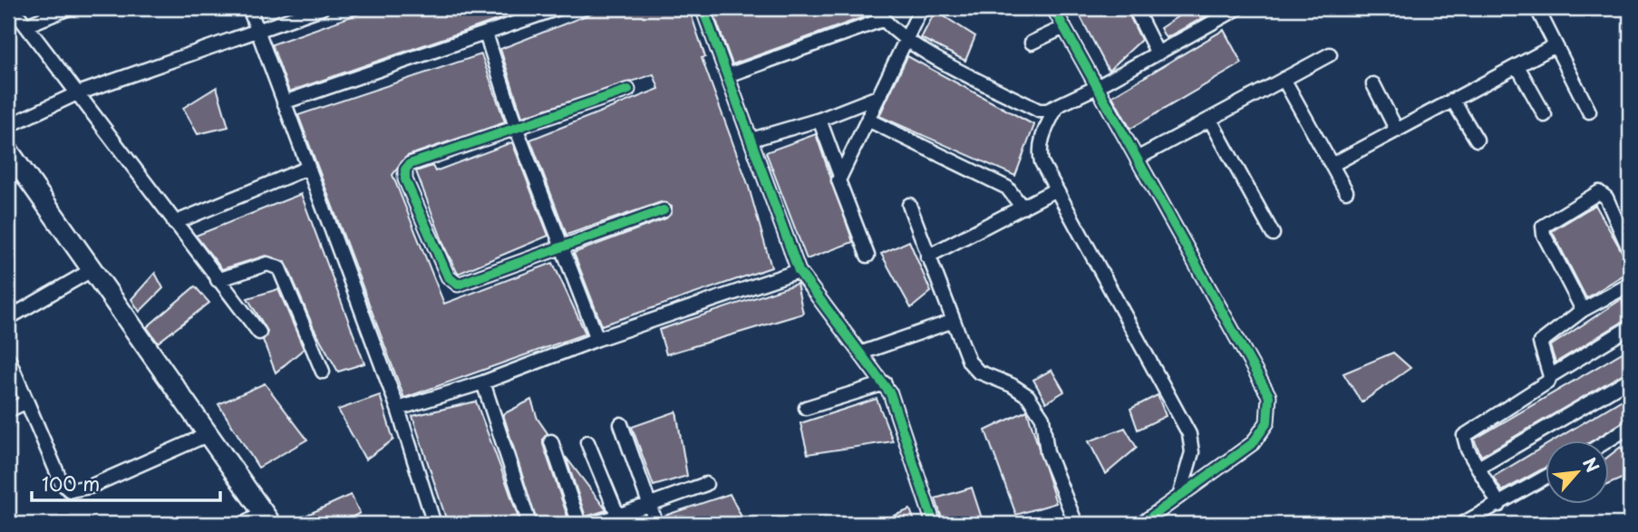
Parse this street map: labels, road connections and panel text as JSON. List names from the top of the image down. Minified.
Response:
{"scale_bar":"100 m","north":"top right"}
